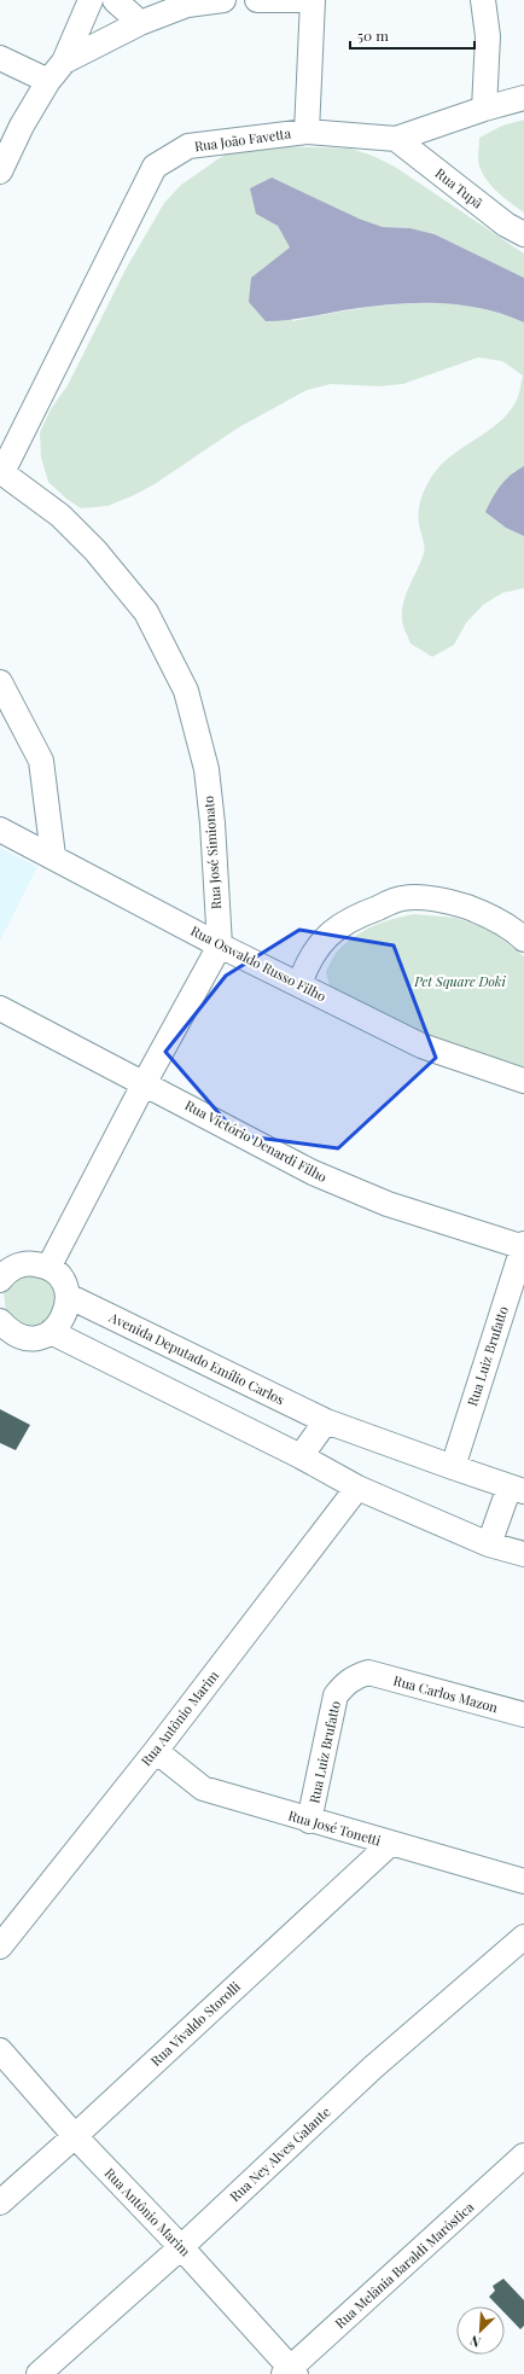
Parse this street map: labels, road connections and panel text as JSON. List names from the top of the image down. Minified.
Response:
{"streets":{"street":["Rua João Favetta","Rua Tupã","Rua José Simionato","Rua Oswaldo Russo Filho","Rua Victório Denardi Filho","Rua Luiz Brufatto","Avenida Deputado Emílio Carlos","Rua Carlos Mazon","Rua Antônio Marim","Rua José Tonetti","Rua Vivaldo Storolli","Rua Ney Alves Galante","Rua Melânia Baraldi Maróstica"]},"crossings":[["Rua João Favetta","Rua Tupã"],["Rua João Favetta","Rua José Simionato"],["Rua José Simionato","Rua Oswaldo Russo Filho"],["Rua Victório Denardi Filho","Rua Luiz Brufatto"],["Rua Luiz Brufatto","Avenida Deputado Emílio Carlos"],["Rua Luiz Brufatto","Rua Carlos Mazon"],["Rua Luiz Brufatto","Rua José Tonetti"],["Rua Antônio Marim","Rua José Tonetti"],["Rua Antônio Marim","Rua Vivaldo Storolli"],["Rua Antônio Marim","Rua Ney Alves Galante"],["Rua Antônio Marim","Rua Melânia Baraldi Maróstica"],["Rua José Tonetti","Rua Vivaldo Storolli"]],"parks":["Pet Square Doki"],"scale_bar":"50 m","north":"bottom left"}
